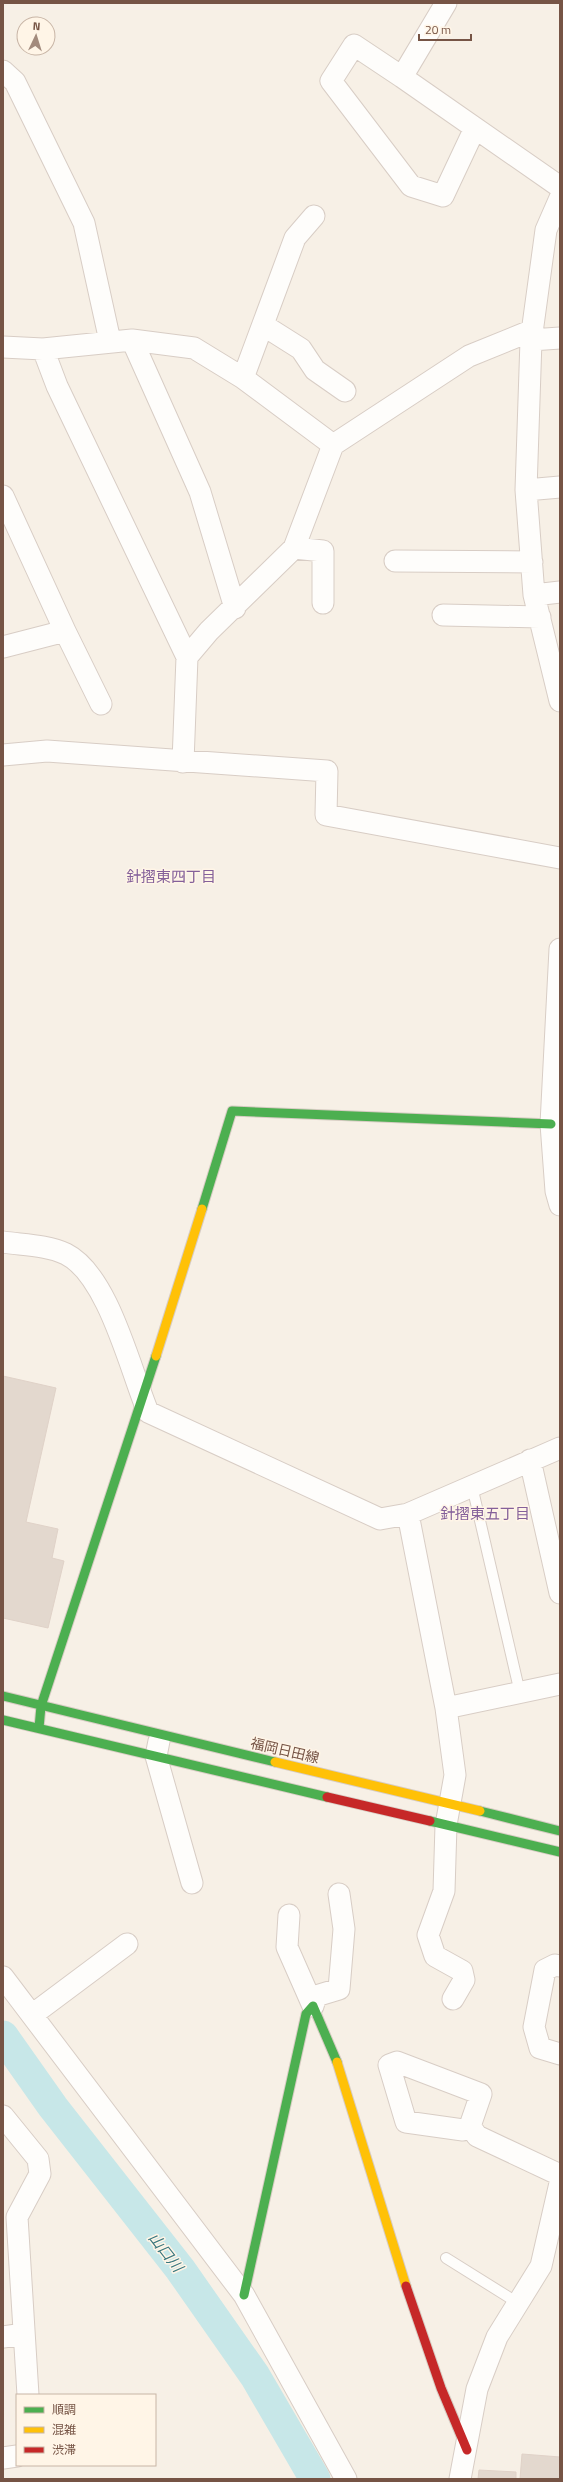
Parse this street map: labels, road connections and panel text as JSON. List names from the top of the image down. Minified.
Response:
{"streets":{"street":["福岡日田線"]},"districts":["針摺東四丁目","針摺東五丁目"],"water":["山口川"],"legend":["順調","混雑","渋滞"],"scale_bar":"20 m","north":"top"}
